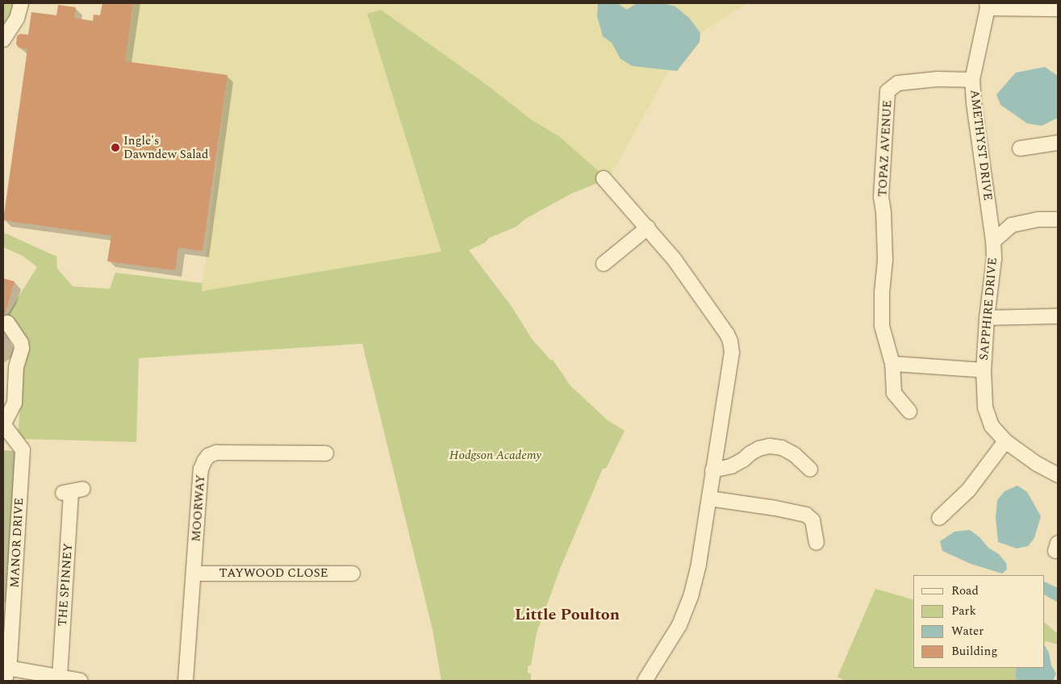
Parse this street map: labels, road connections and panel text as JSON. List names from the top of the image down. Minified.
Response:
{"streets":{"street":["AMETHYST DRIVE","TOPAZ AVENUE","SAPPHIRE DRIVE","MOORWAY","MANOR DRIVE","TAYWOOD CLOSE","THE SPINNEY"]},"crossings":[["AMETHYST DRIVE","TOPAZ AVENUE"],["AMETHYST DRIVE","SAPPHIRE DRIVE"],["MOORWAY","TAYWOOD CLOSE"]],"districts":["Little Poulton"],"parks":["Hodgson Academy"],"places":["Ingle's Dawndew Salad"],"legend":["Road","Park","Water","Building"]}
